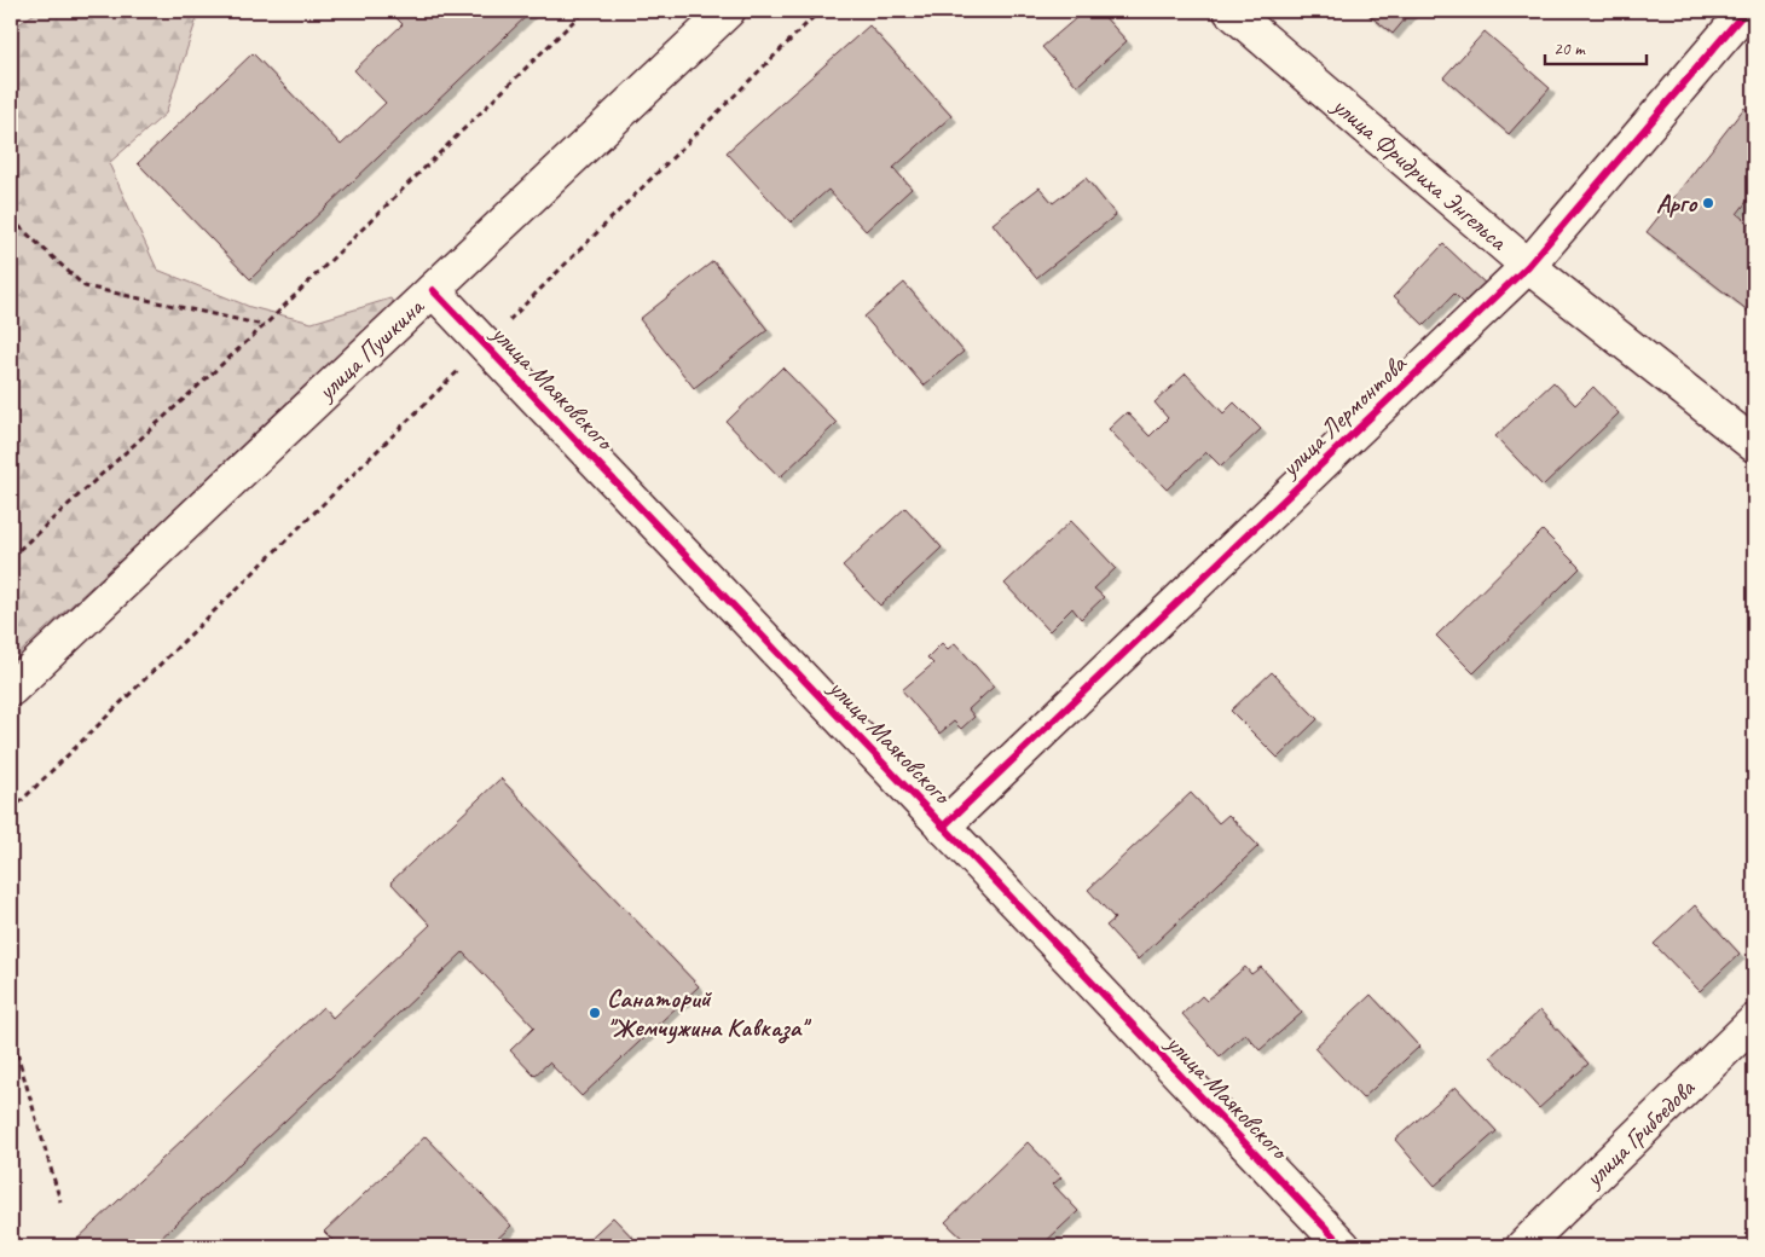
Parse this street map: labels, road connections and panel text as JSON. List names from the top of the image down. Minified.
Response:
{"streets":{"street":["улица Фридриха Энгельса","улица Пушкина","улица Маяковского","улица Лермонтова","улица Грибоедова"]},"crossings":[["улица Фридриха Энгельса","улица Лермонтова"],["улица Пушкина","улица Маяковского"],["улица Маяковского","улица Лермонтова"]],"places":["Арго","Санаторий \"Жемчужина Кавказа\""],"scale_bar":"20 m"}
